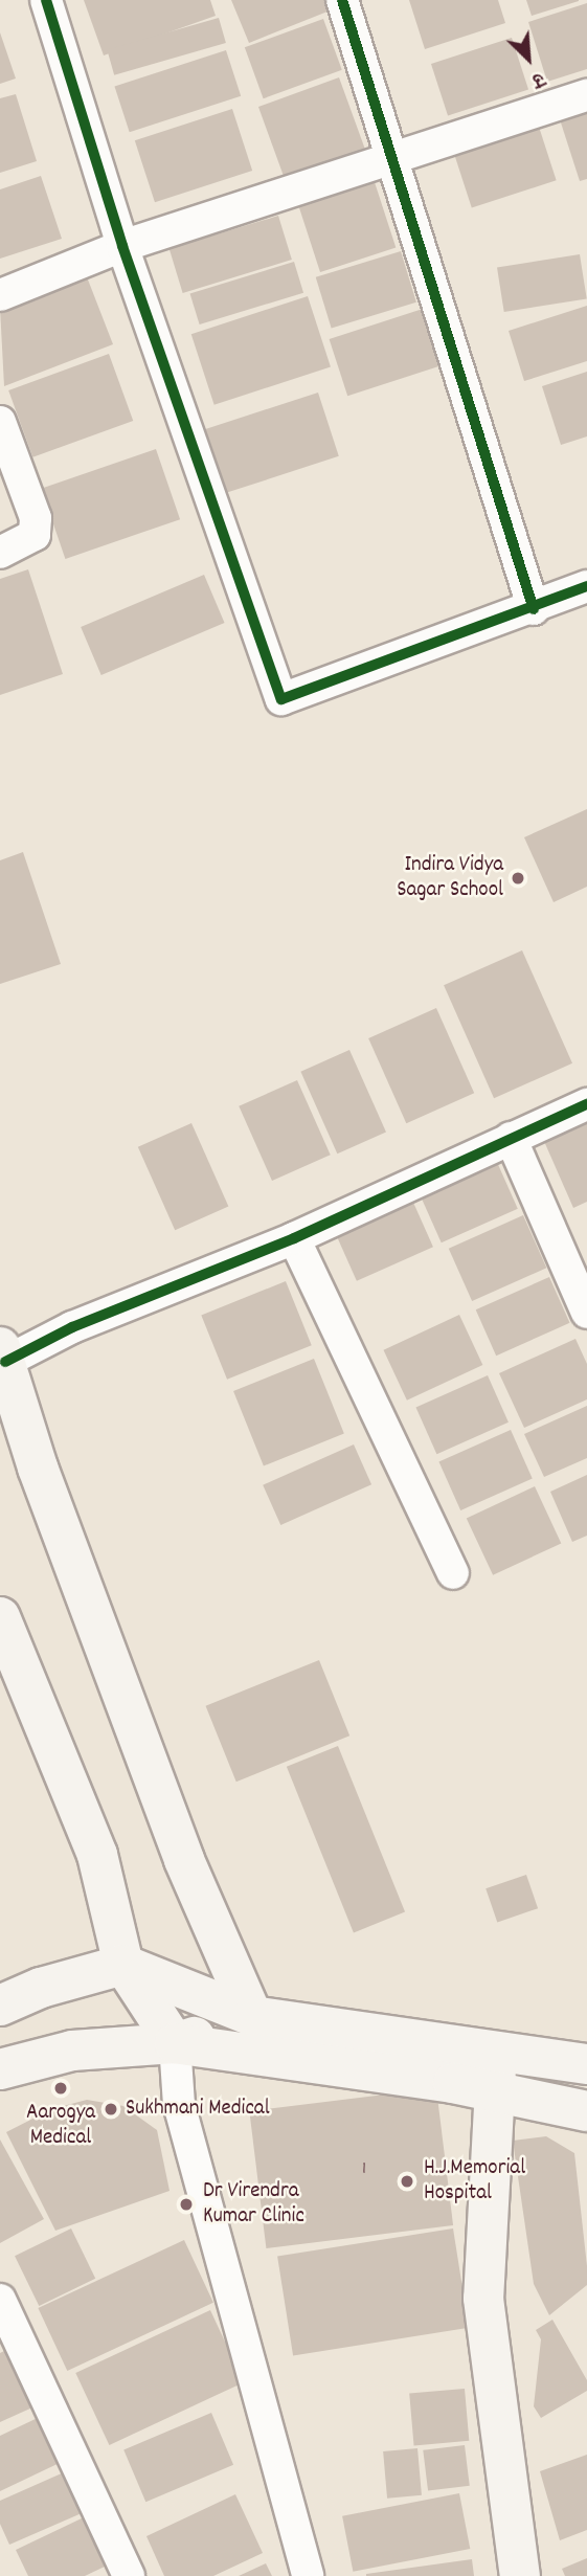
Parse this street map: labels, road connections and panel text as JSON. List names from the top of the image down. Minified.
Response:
{"places":["Indira Vidya Sagar School","Aarogya Medical","Sukhmani Medical","H.J.Memorial Hospital","Dr Virendra Kumar Clinic"],"house_numbers":["1"],"north":"bottom right"}
